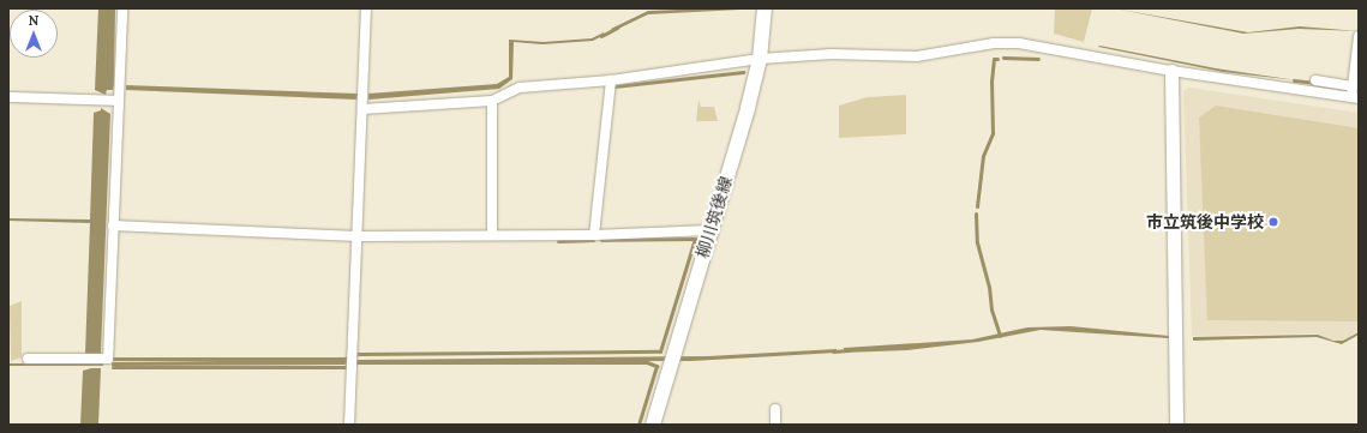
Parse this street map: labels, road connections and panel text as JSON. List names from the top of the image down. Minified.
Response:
{"streets":{"main road":["柳川筑後線"]},"places":["市立筑後中学校"],"north":"top"}
